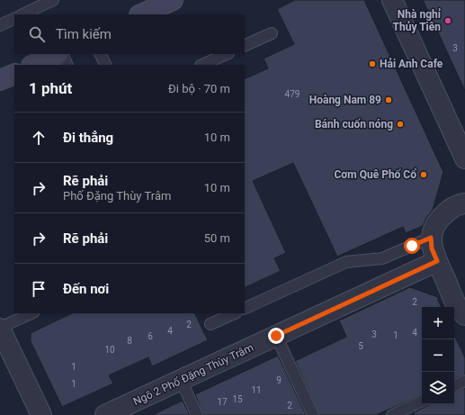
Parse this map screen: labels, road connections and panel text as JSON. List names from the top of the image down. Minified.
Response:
{"streets":{"street":["Ngõ 2 Phố Đặng Thùy Trâm"]},"places":["Nhà nghỉ Thủy Tiên","Hải Anh Cafe","Hoàng Nam 89","Bánh cuốn nóng","Cơm Quê Phố Cổ"],"house_numbers":["3","479","2","2","4","4","3","1","6","8","5","10","1","9","1","11","15","17","2"],"page":{"search":"Tìm kiếm","heading":["1 phút","Đi bộ · 70 m"],"list":[["Đi thẳng","10 m"],["Rẽ phải","Phố Đặng Thùy Trâm","10 m"],["Rẽ phải","50 m"],"Đến nơi"],"map_buttons":["+","−"]}}
